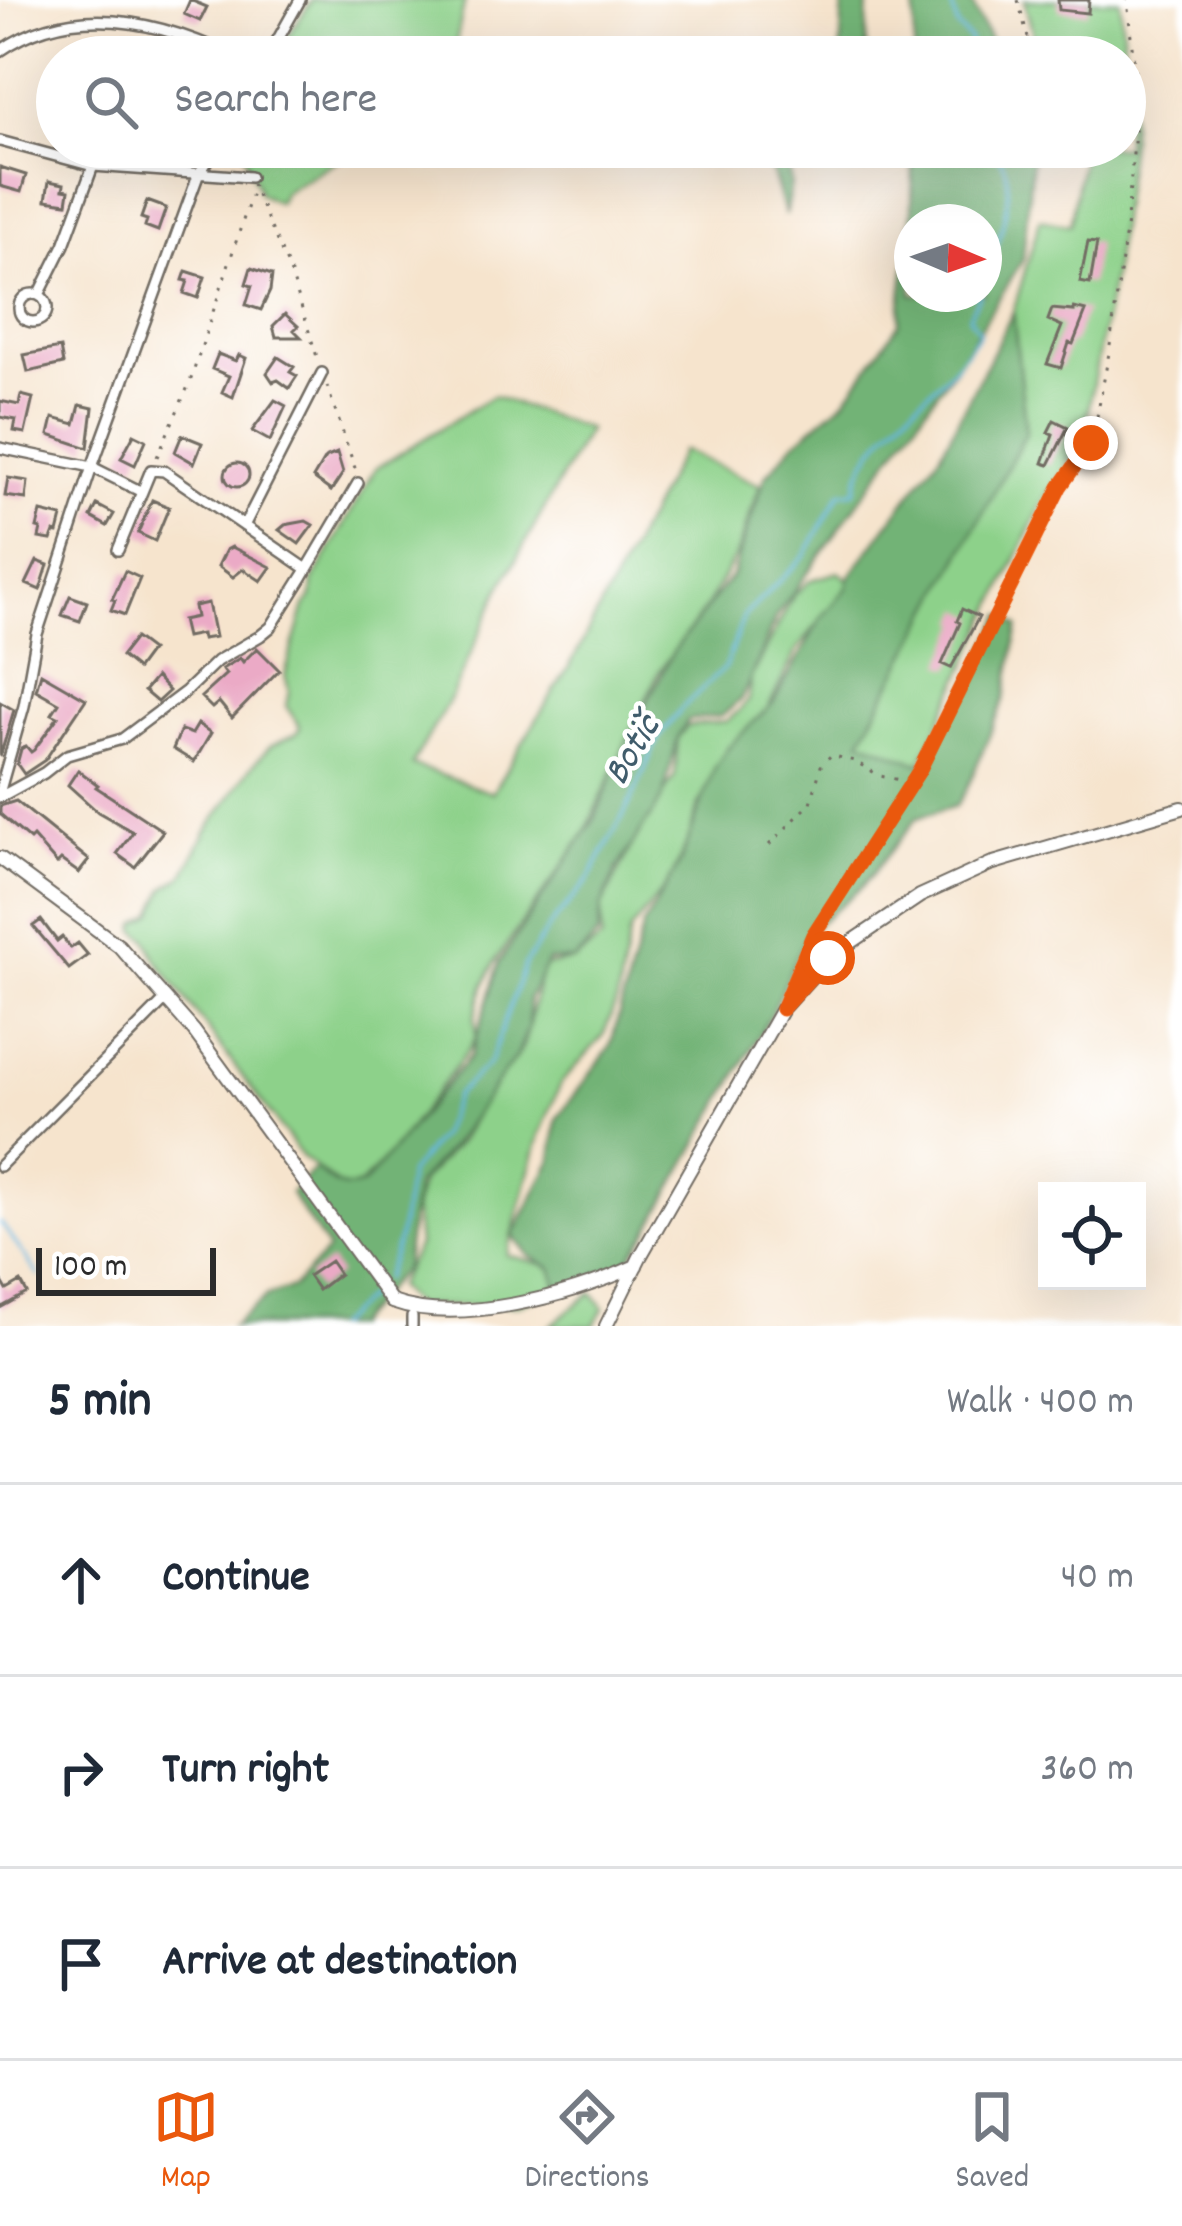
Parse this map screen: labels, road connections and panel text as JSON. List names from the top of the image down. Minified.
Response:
{"water":["Botič"],"scale_bar":"100 m","north":"right","page":{"search":"Search here","scale":"100 m","heading":["5 min","Walk · 400 m"],"list":[["Continue","40 m"],["Turn right","360 m"],"Arrive at destination"],"nav":["Map","Directions","Saved"]}}
